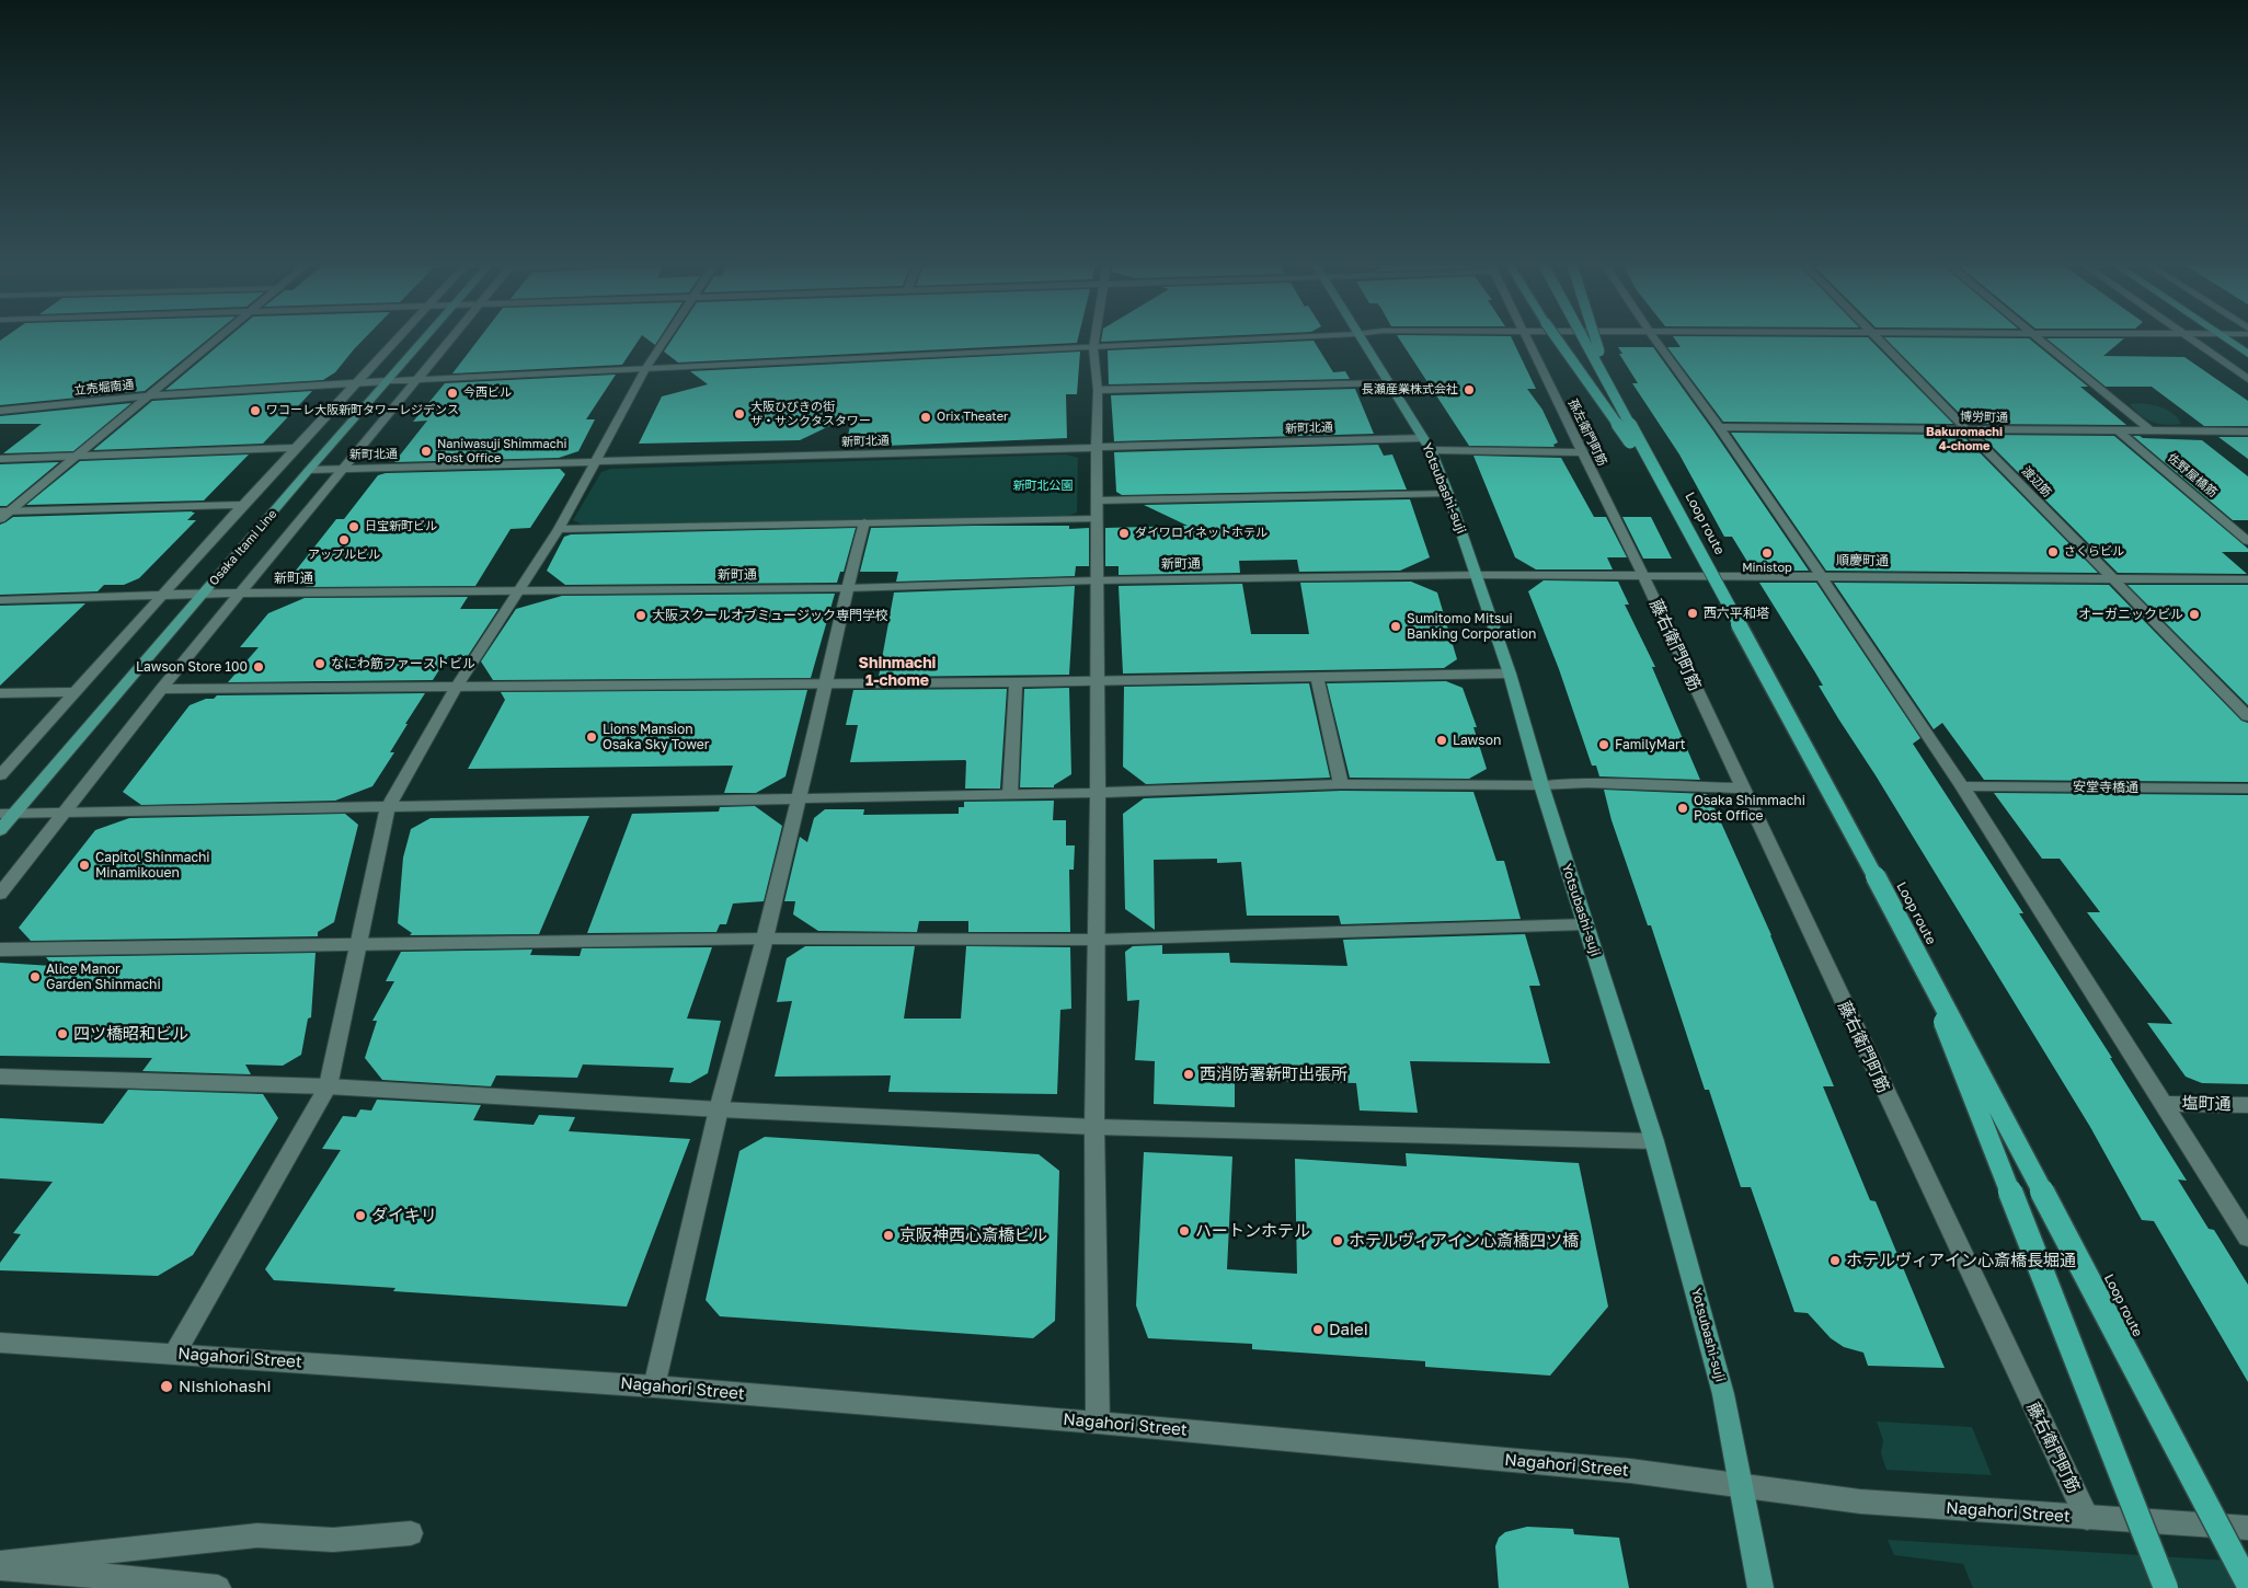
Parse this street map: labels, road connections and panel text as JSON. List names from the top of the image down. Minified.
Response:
{"streets":{"highway":["Loop route"],"main road":["Yotsubashi-suji","Osaka Itami Line"],"street":["立売堀南通","博労町通","新町北通","孫左衛門町筋","佐野屋橋筋","渡辺筋","順慶町通","新町通","藤右衛門町筋","安堂寺橋通","塩町通","Nagahori Street"]},"crossings":[["立売堀南通","Osaka Itami Line"],["博労町通","佐野屋橋筋"],["博労町通","渡辺筋"],["新町北通","孫左衛門町筋"],["新町北通","Yotsubashi-suji"],["新町北通","Osaka Itami Line"],["孫左衛門町筋","順慶町通"],["孫左衛門町筋","藤右衛門町筋"],["渡辺筋","順慶町通"],["Yotsubashi-suji","順慶町通"],["Yotsubashi-suji","新町通"],["Yotsubashi-suji","Nagahori Street"],["Osaka Itami Line","新町通"],["順慶町通","新町通"],["順慶町通","藤右衛門町筋"],["藤右衛門町筋","Nagahori Street"]],"districts":["Bakuromachi 4-chome","Shinmachi 1-chome"],"parks":["新町北公園"],"places":["長瀬産業株式会社","今西ビル","ワコーレ大阪新町タワーレジデンス","大阪ひびきの街 ザ・サンクタスタワー","Orix Theater","Naniwasuji Shimmachi Post Office","日宝新町ビル","ダイワロイネットホテル","アップルビル","さくらビル","Ministop","西六平和塔","オーガニックビル","大阪スクールオブミュージック専門学校","Sumitomo Mitsui Banking Corporation","なにわ筋ファーストビル","Lawson Store 100","Lions Mansion Osaka Sky Tower","Lawson","FamilyMart","Osaka Shimmachi Post Office","Capitol Shinmachi Minamikouen","Alice Manor Garden Shinmachi","四ツ橋昭和ビル","西消防署新町出張所","ダイキリ","ハートンホテル","京阪神西心斎橋ビル","ホテルヴィアイン心斎橋四ツ橋","ホテルヴィアイン心斎橋長堀通","Daiei","Nishiohashi"]}
